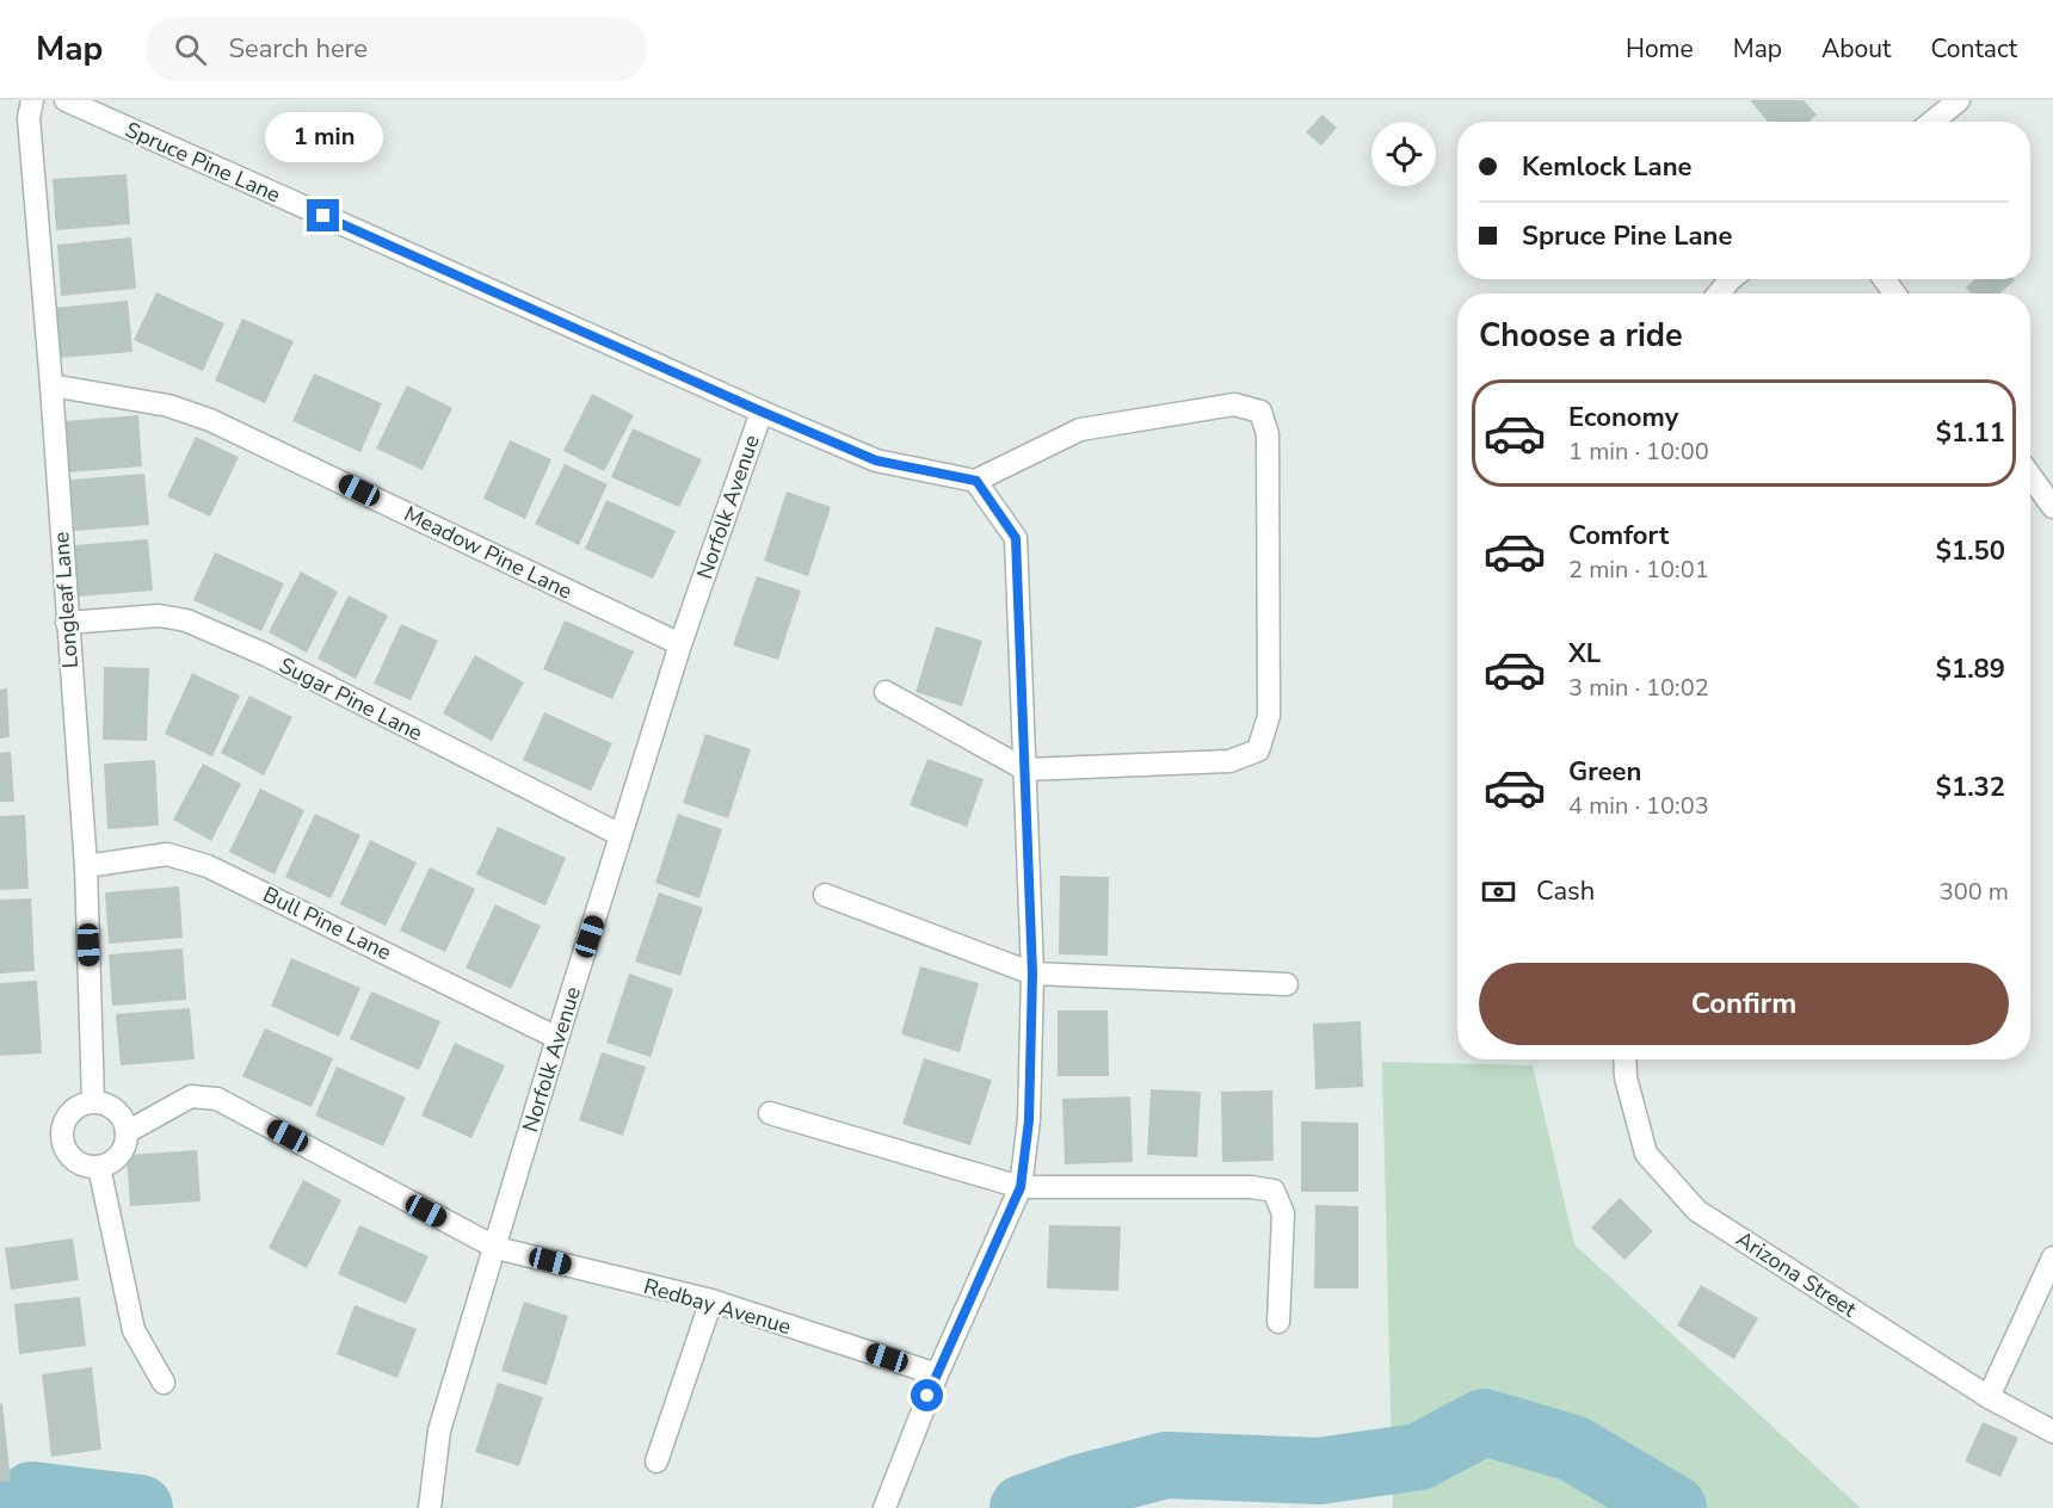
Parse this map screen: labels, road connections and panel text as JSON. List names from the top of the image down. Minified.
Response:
{"streets":{"street":["Spruce Pine Lane","Norfolk Avenue","Meadow Pine Lane","Longleaf Lane","Sugar Pine Lane","Bull Pine Lane","Arizona Street","Redbay Avenue"]},"crossings":[["Spruce Pine Lane","Norfolk Avenue"],["Norfolk Avenue","Meadow Pine Lane"],["Norfolk Avenue","Sugar Pine Lane"],["Norfolk Avenue","Bull Pine Lane"],["Norfolk Avenue","Redbay Avenue"],["Meadow Pine Lane","Longleaf Lane"],["Longleaf Lane","Sugar Pine Lane"],["Longleaf Lane","Bull Pine Lane"],["Longleaf Lane","Redbay Avenue"]],"page":{"header":"Map","search":"Search here","nav":["Home","Map","About","Contact"],"bubble":"1 min","banner":["Kemlock Lane","Spruce Pine Lane"],"heading":"Choose a ride","list":[{"name":"Economy","note":"1 min · 10:00","value":"$1.11"},{"name":"Comfort","note":"2 min · 10:01","value":"$1.50"},{"name":"XL","note":"3 min · 10:02","value":"$1.89"},{"name":"Green","note":"4 min · 10:03","value":"$1.32"}],"pay":["Cash","300 m"],"buttons":"Confirm"}}
